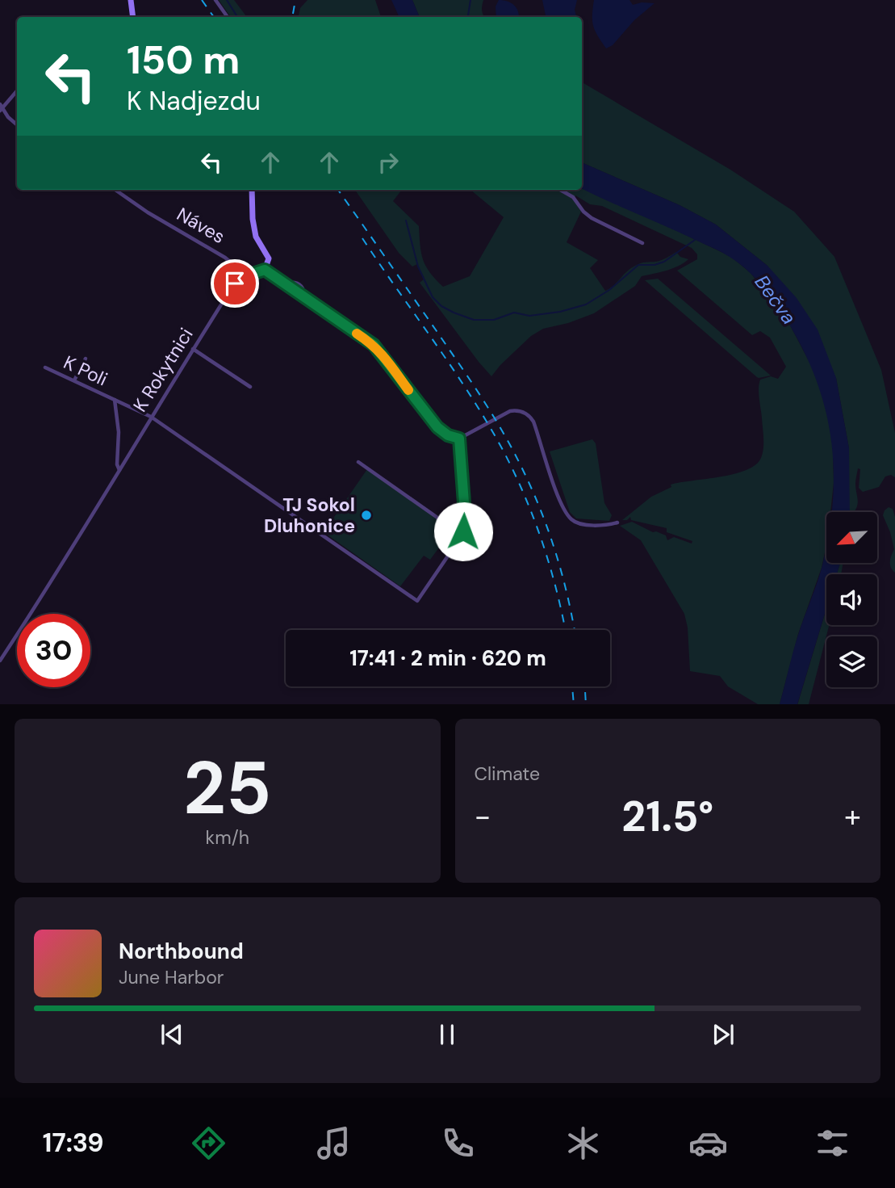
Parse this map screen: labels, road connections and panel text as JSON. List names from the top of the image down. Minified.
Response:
{"streets":{"street":["Náves","K Rokytnici","K Poli"]},"crossings":[["Náves","K Rokytnici"],["K Rokytnici","K Poli"]],"water":["Bečva"],"places":["TJ Sokol Dluhonice"],"north":"bottom left","page":{"turn":["150 m","K Nadjezdu"],"limit":"30","trip":"17:41 · 2 min · 620 m","tile":[["25","km/h"],"Climate"],"heat":["−","21.5°","+"],"song":["Northbound","June Harbor"],"tabs":"17:39"}}
